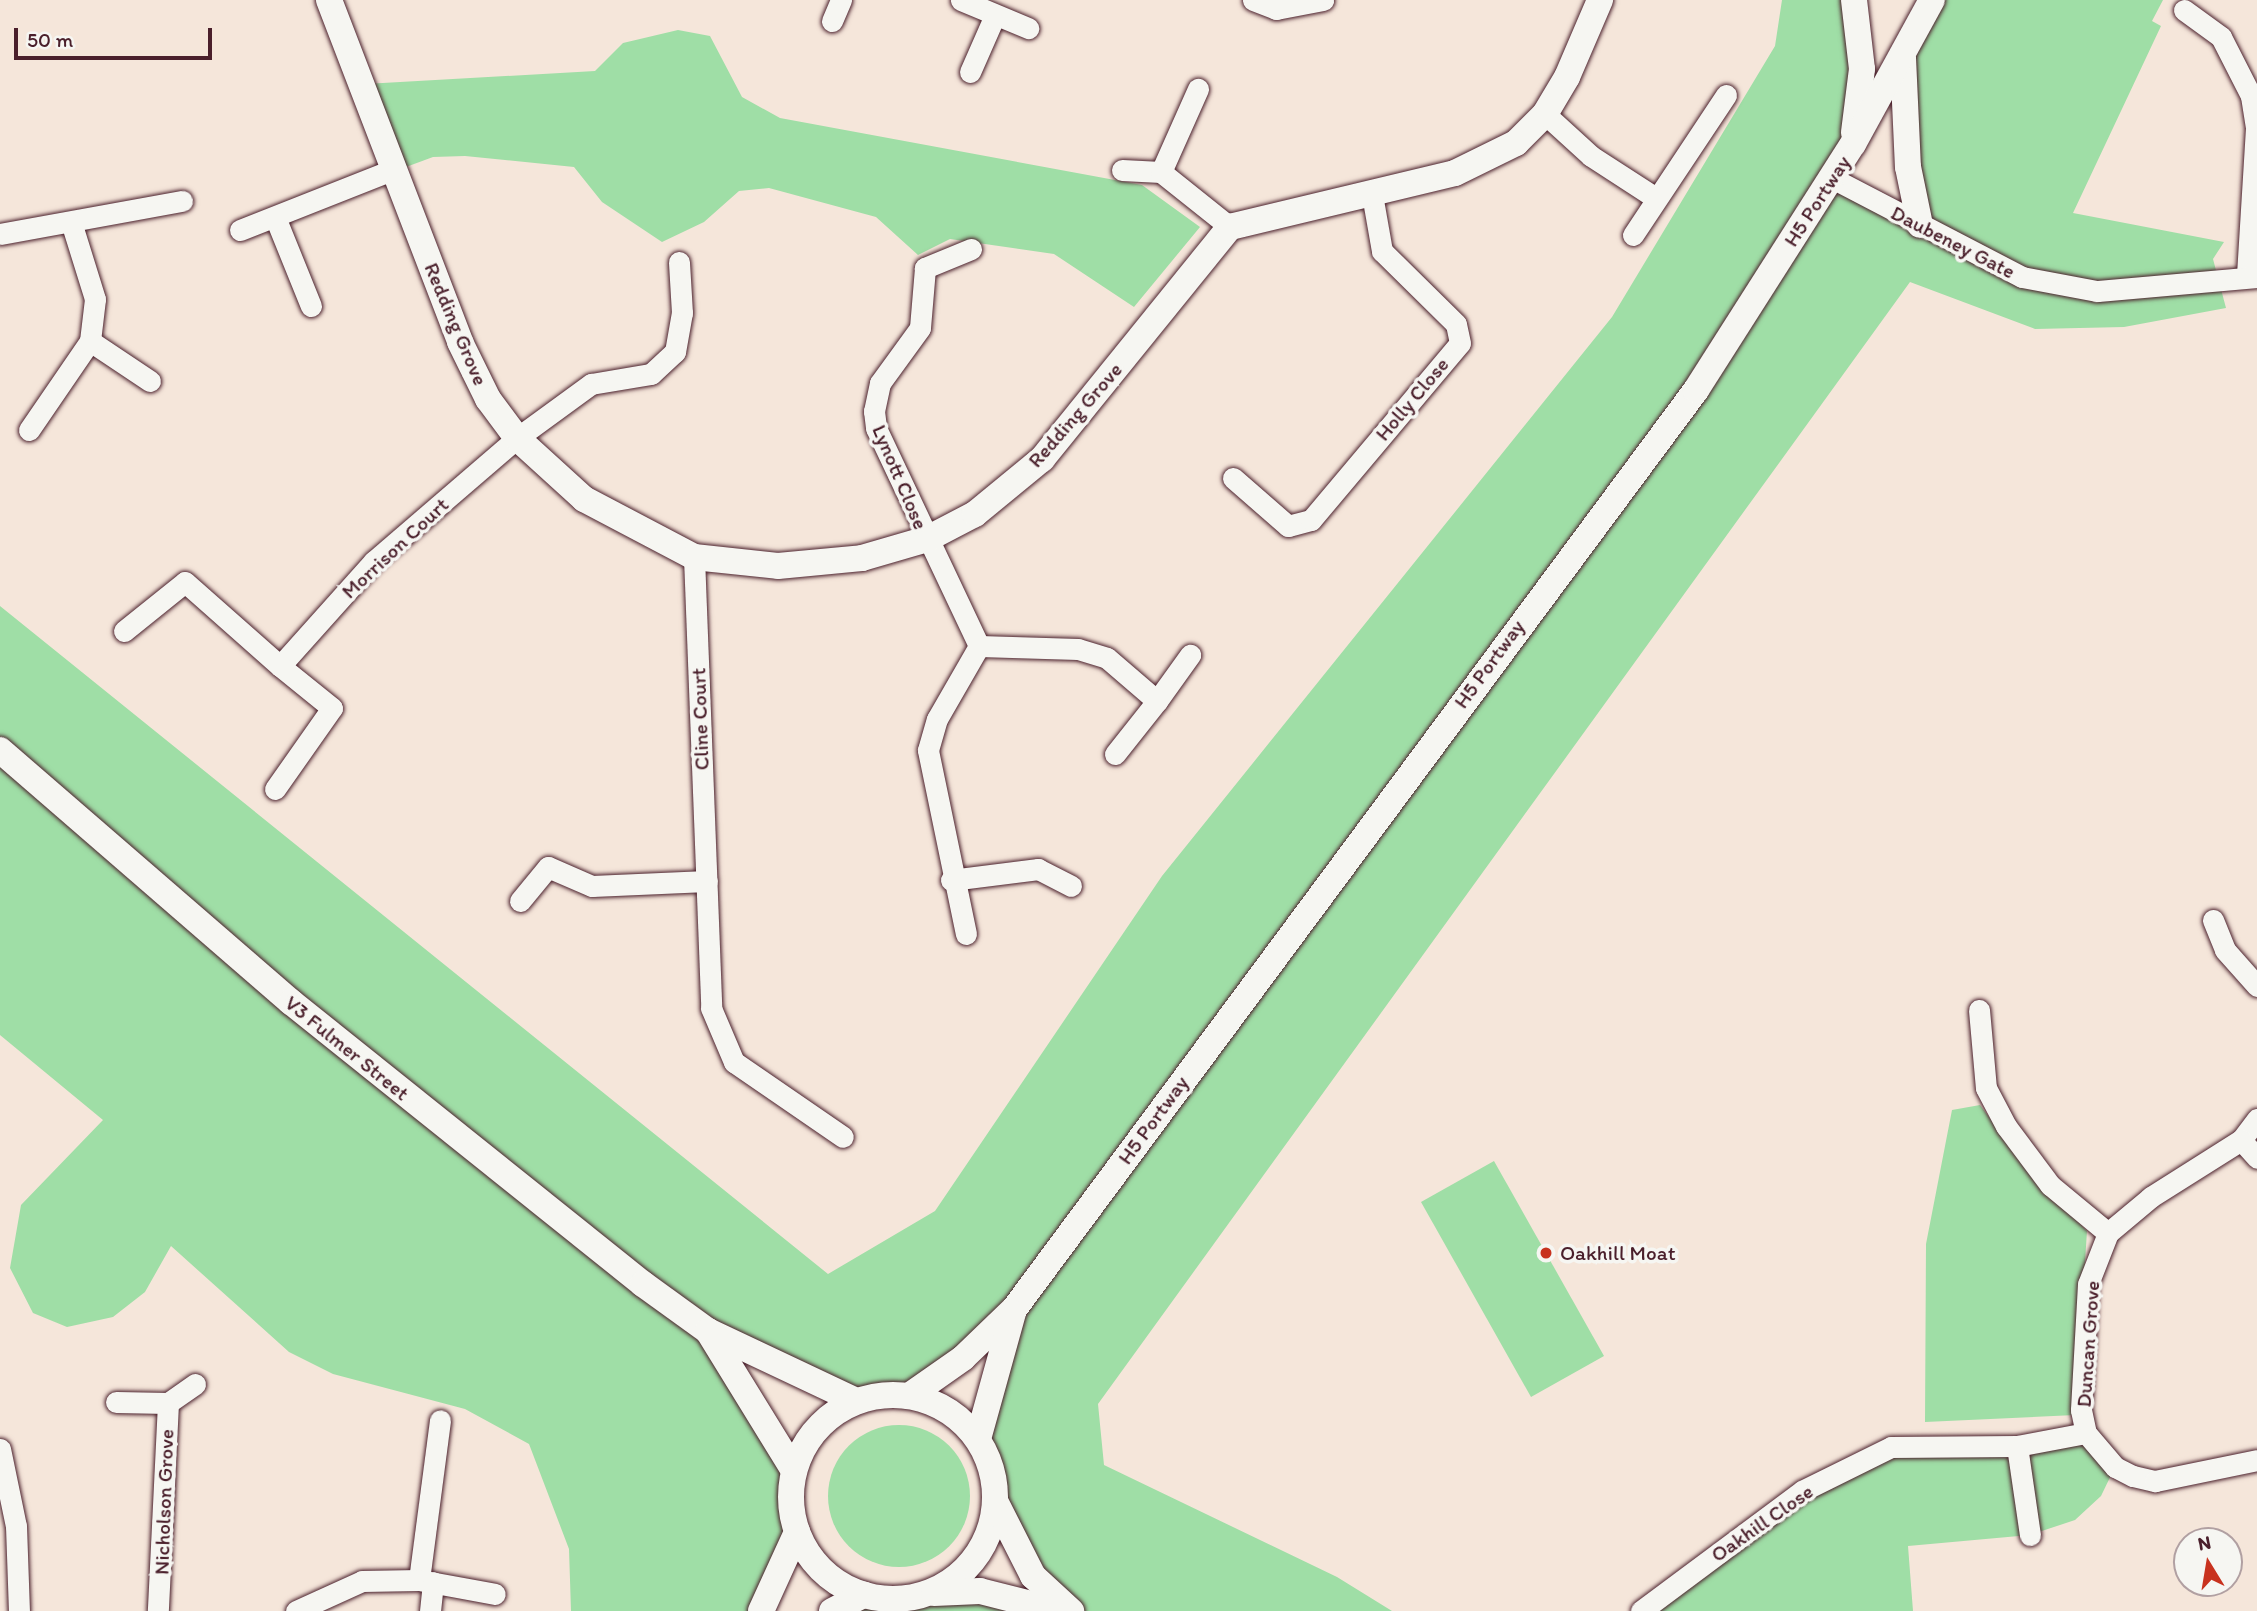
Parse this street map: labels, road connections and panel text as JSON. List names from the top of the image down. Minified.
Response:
{"streets":{"street":["H5 Portway","Daubeney Gate","Redding Grove","Holly Close","Lynott Close","Morrison Court","Cline Court","V3 Fulmer Street","Duncan Grove","Nicholson Grove","Oakhill Close"]},"crossings":[["H5 Portway","Daubeney Gate"],["H5 Portway","V3 Fulmer Street"],["Redding Grove","Lynott Close"],["Redding Grove","Morrison Court"],["Redding Grove","Cline Court"],["Duncan Grove","Oakhill Close"]],"places":["Oakhill Moat"],"scale_bar":"50 m","north":"top"}
